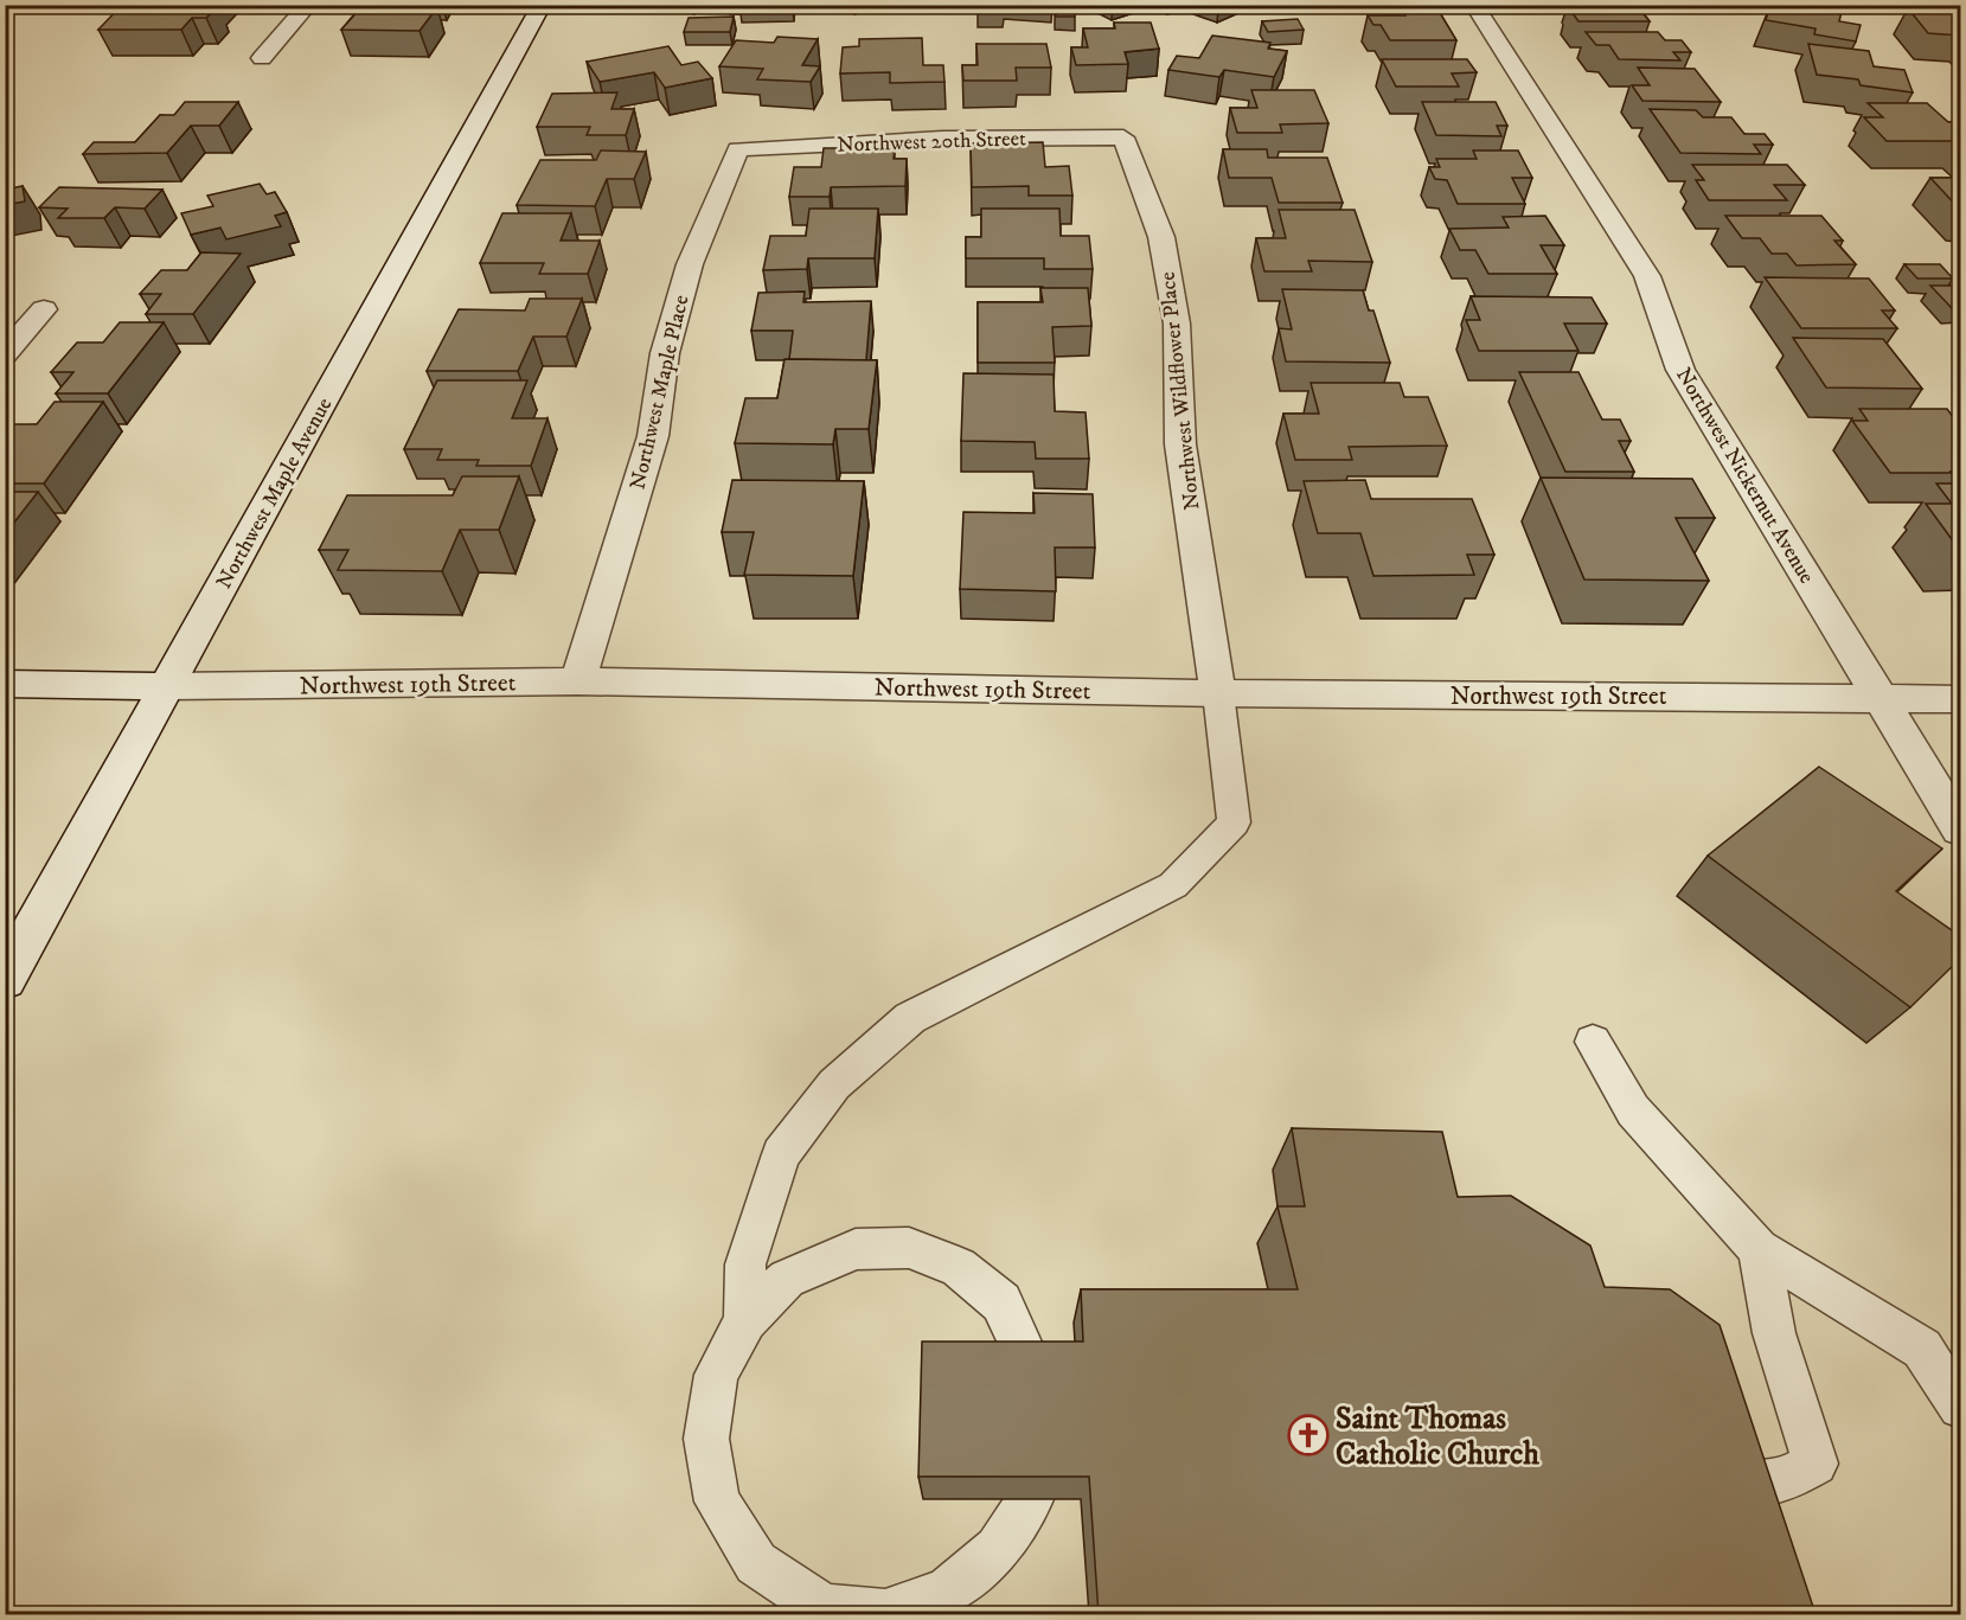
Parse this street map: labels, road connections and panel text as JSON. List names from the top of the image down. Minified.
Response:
{"streets":{"street":["Northwest 20th Street","Northwest Wildflower Place","Northwest Maple Place","Northwest Nickernut Avenue","Northwest Maple Avenue","Northwest 19th Street"]},"crossings":[["Northwest 20th Street","Northwest Wildflower Place"],["Northwest 20th Street","Northwest Maple Place"],["Northwest Wildflower Place","Northwest 19th Street"],["Northwest Maple Place","Northwest 19th Street"],["Northwest Nickernut Avenue","Northwest 19th Street"],["Northwest Maple Avenue","Northwest 19th Street"]],"places":{"church":["Saint Thomas Catholic Church"]}}
